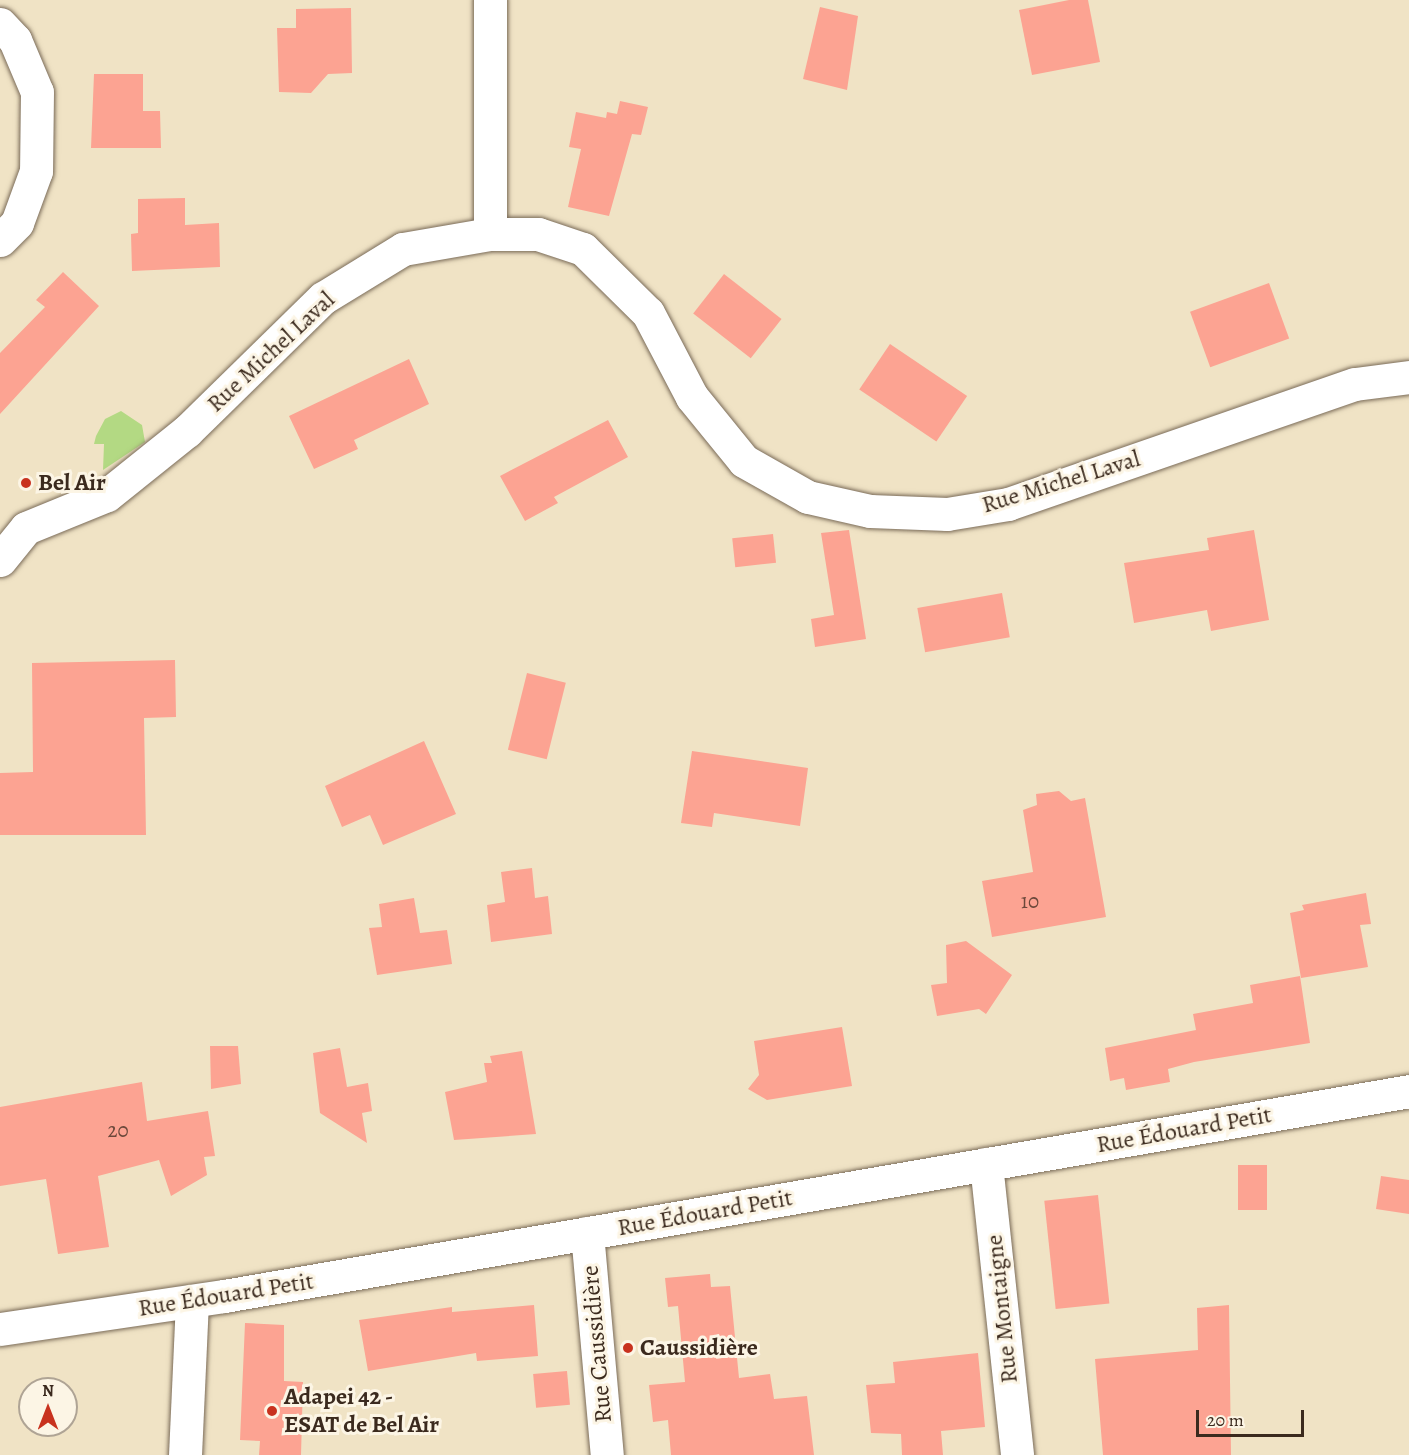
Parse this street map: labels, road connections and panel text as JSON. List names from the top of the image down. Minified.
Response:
{"streets":{"street":["Rue Michel Laval","Rue Édouard Petit","Rue Montaigne","Rue Caussidière"]},"crossings":[["Rue Édouard Petit","Rue Montaigne"],["Rue Édouard Petit","Rue Caussidière"]],"places":["Bel Air","Caussidière","Adapei 42 - ESAT de Bel Air"],"house_numbers":["10","20"],"scale_bar":"20 m","north":"top"}
